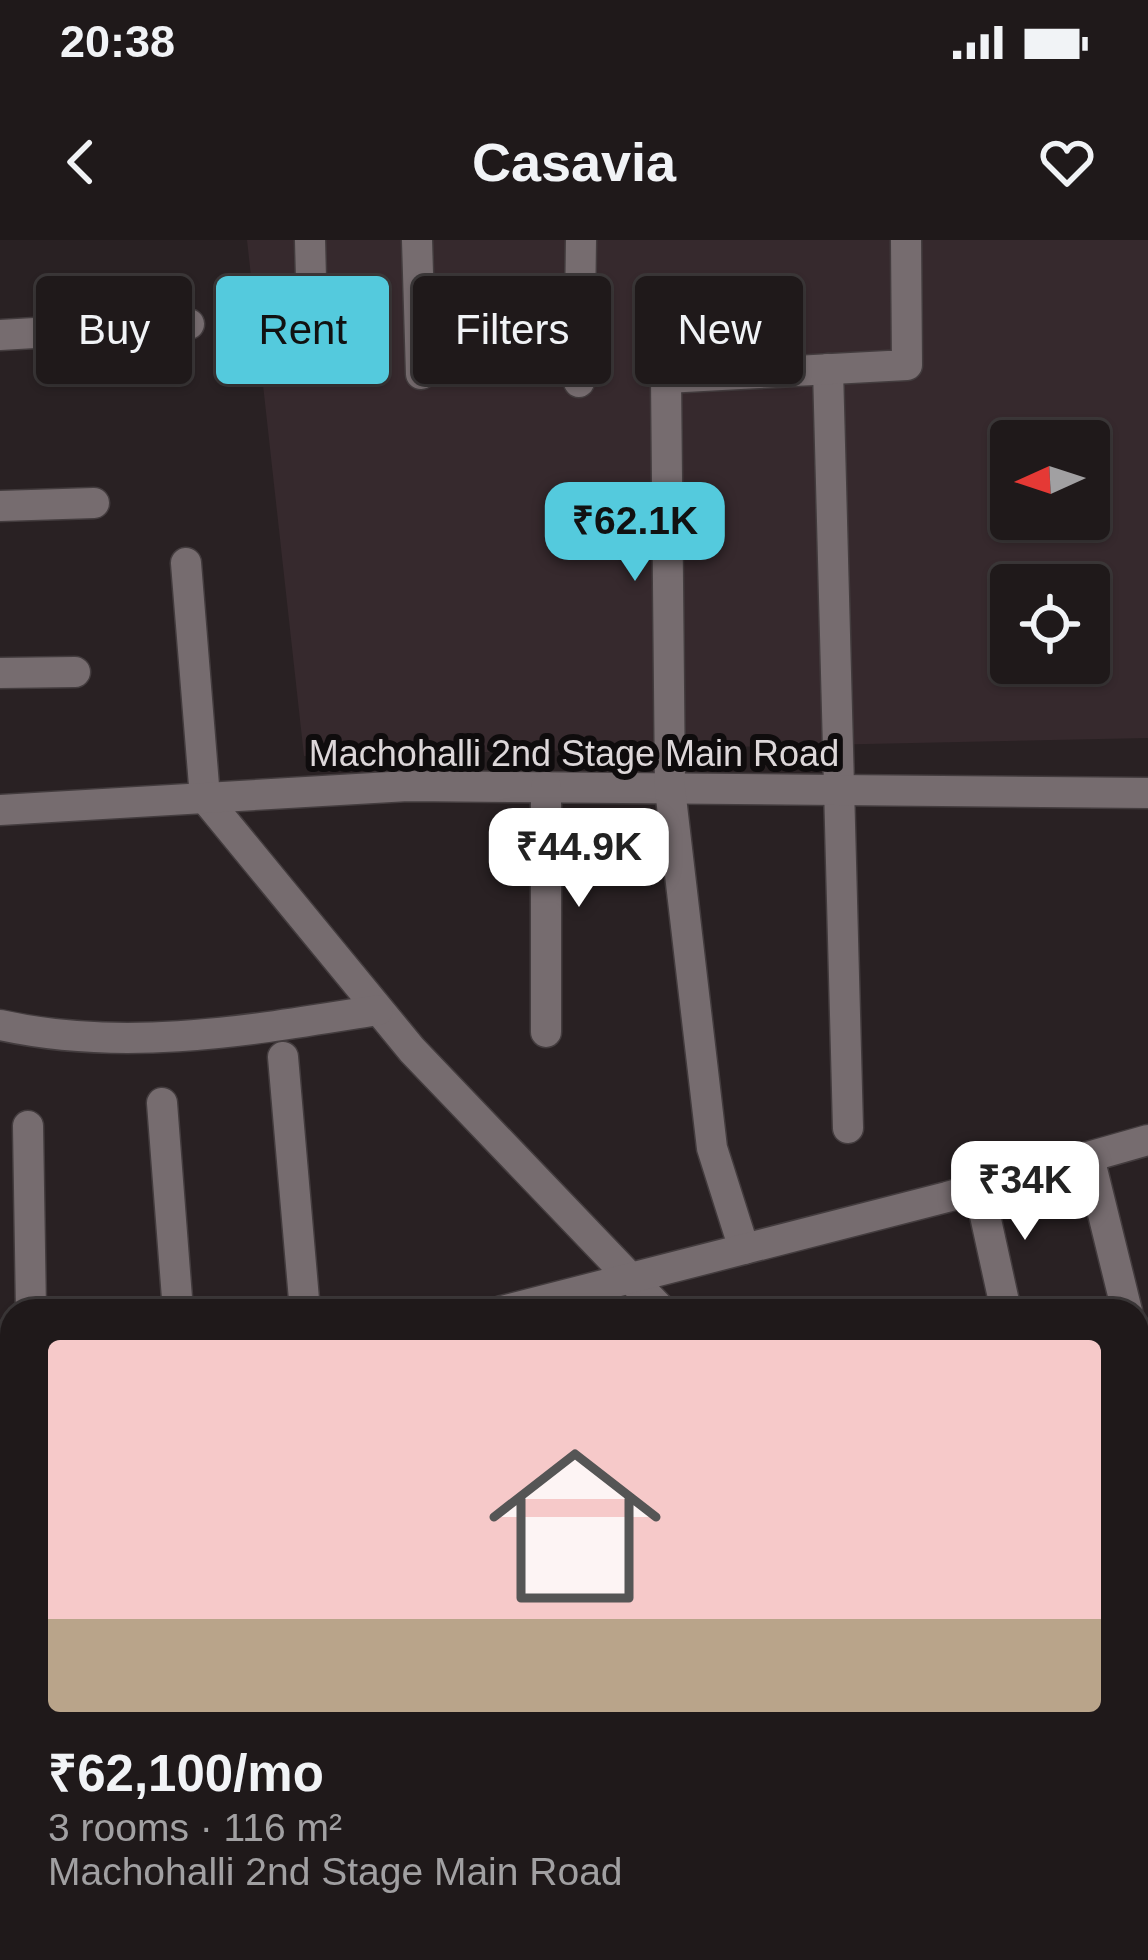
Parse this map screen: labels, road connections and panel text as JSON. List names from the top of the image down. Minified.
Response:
{"streets":{"street":["Machohalli 2nd Stage Main Road"]},"north":"left","page":{"status":"20:38","header":"Casavia","chip":["Buy","Rent","Filters","New"],"price":["₹62.1K","₹44.9K","₹34K"],"list":[{"name":"₹62,100/mo","note":"3 rooms · 116 m² · Machohalli 2nd Stage Main Road"}]}}
